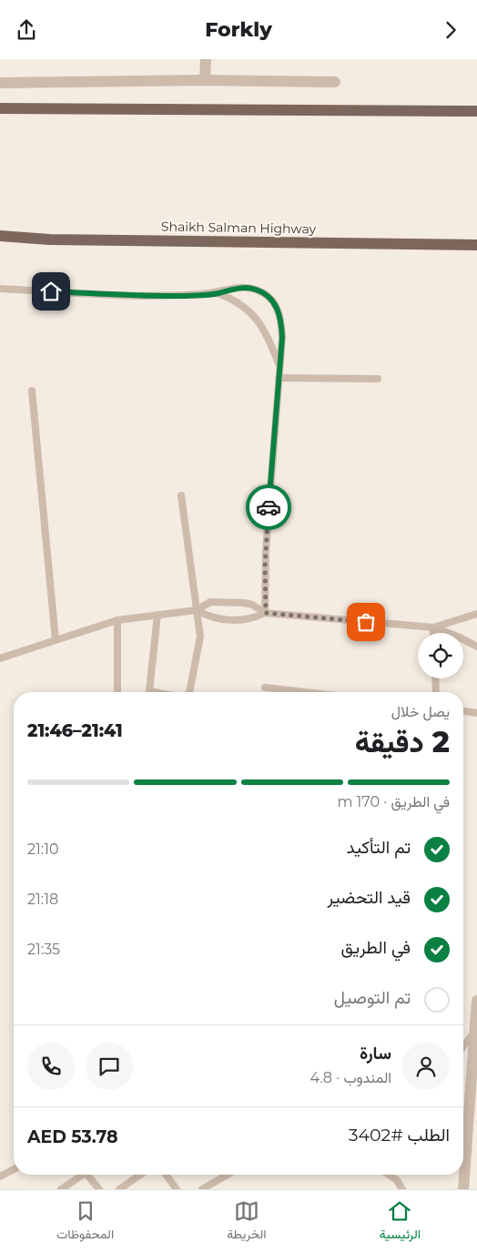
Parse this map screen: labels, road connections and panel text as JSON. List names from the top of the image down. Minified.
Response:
{"streets":{"main road":["Shaikh Salman Highway"]},"page":{"header":"Forkly","heading":["2 دقيقة","يصل خلال","21:41–21:46"],"panel":["سارة","المندوب · 4.8","الطلب #3402","AED 53.78"],"bar":"في الطريق · 170 m","list":[["تم التأكيد","21:10"],["قيد التحضير","21:18"],["في الطريق","21:35"],"تم التوصيل"],"tabs":["الرئيسية","الخريطة","المحفوظات"]}}
